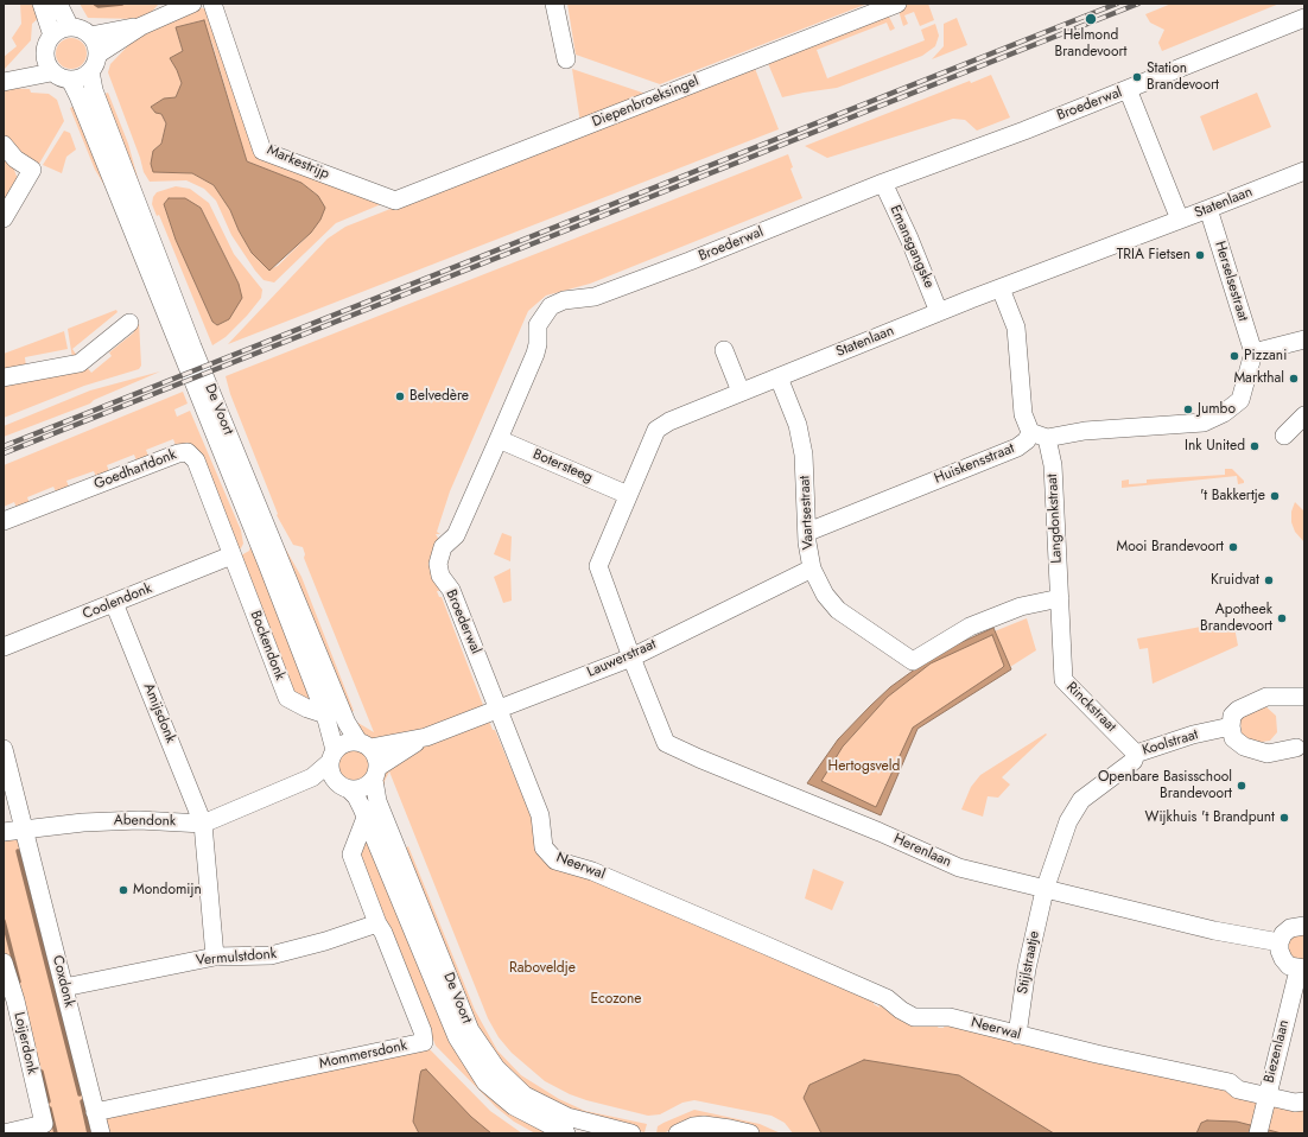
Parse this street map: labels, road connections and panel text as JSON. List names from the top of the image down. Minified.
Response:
{"streets":{"street":["Diepenbroeksingel","Broederwal","Markestrijp","Statenlaan","Emansgangske","Herselsestraat","De Voort","Huiskensstraat","Botersteeg","Goedhartdonk","Vaartsestraat","Langdonkstraat","Coolendonk","Bockendonk","Lauwerstraat","Rinckstraat","Amijsdonk","Koolstraat","Abendonk","Herenlaan","Neerwal","Vermulstdonk","Stijlstraatje","Coxdonk","Loijerdonk","Biezenlaan","Mommersdonk"]},"crossings":[["Diepenbroeksingel","Markestrijp"],["Broederwal","Emansgangske"],["Broederwal","Botersteeg"],["Broederwal","Lauwerstraat"],["Broederwal","Neerwal"],["Statenlaan","Emansgangske"],["Statenlaan","Herselsestraat"],["Statenlaan","Botersteeg"],["Statenlaan","Vaartsestraat"],["Statenlaan","Langdonkstraat"],["Statenlaan","Lauwerstraat"],["Statenlaan","Herenlaan"],["De Voort","Bockendonk"],["De Voort","Lauwerstraat"],["De Voort","Abendonk"],["De Voort","Mommersdonk"],["Huiskensstraat","Vaartsestraat"],["Huiskensstraat","Langdonkstraat"],["Goedhartdonk","Coolendonk"],["Goedhartdonk","Bockendonk"],["Vaartsestraat","Langdonkstraat"],["Vaartsestraat","Lauwerstraat"],["Vaartsestraat","Rinckstraat"],["Langdonkstraat","Rinckstraat"],["Coolendonk","Bockendonk"],["Coolendonk","Amijsdonk"],["Lauwerstraat","Abendonk"],["Lauwerstraat","Herenlaan"],["Lauwerstraat","Neerwal"],["Rinckstraat","Koolstraat"],["Amijsdonk","Abendonk"],["Amijsdonk","Vermulstdonk"],["Koolstraat","Herenlaan"],["Koolstraat","Stijlstraatje"],["Abendonk","Coxdonk"],["Herenlaan","Stijlstraatje"],["Herenlaan","Biezenlaan"],["Neerwal","Stijlstraatje"],["Neerwal","Biezenlaan"],["Vermulstdonk","Coxdonk"],["Vermulstdonk","Mommersdonk"],["Coxdonk","Mommersdonk"]],"parks":["Hertogsveld","Raboveldje","Ecozone"],"places":["Helmond Brandevoort","Station Brandevoort","TRIA Fietsen","Pizzani","Markthal","Belvedère","Jumbo","Ink United","'t Bakkertje","Mooi Brandevoort","Kruidvat","Apotheek Brandevoort","Openbare Basisschool Brandevoort","Wijkhuis 't Brandpunt","Mondomijn"]}
